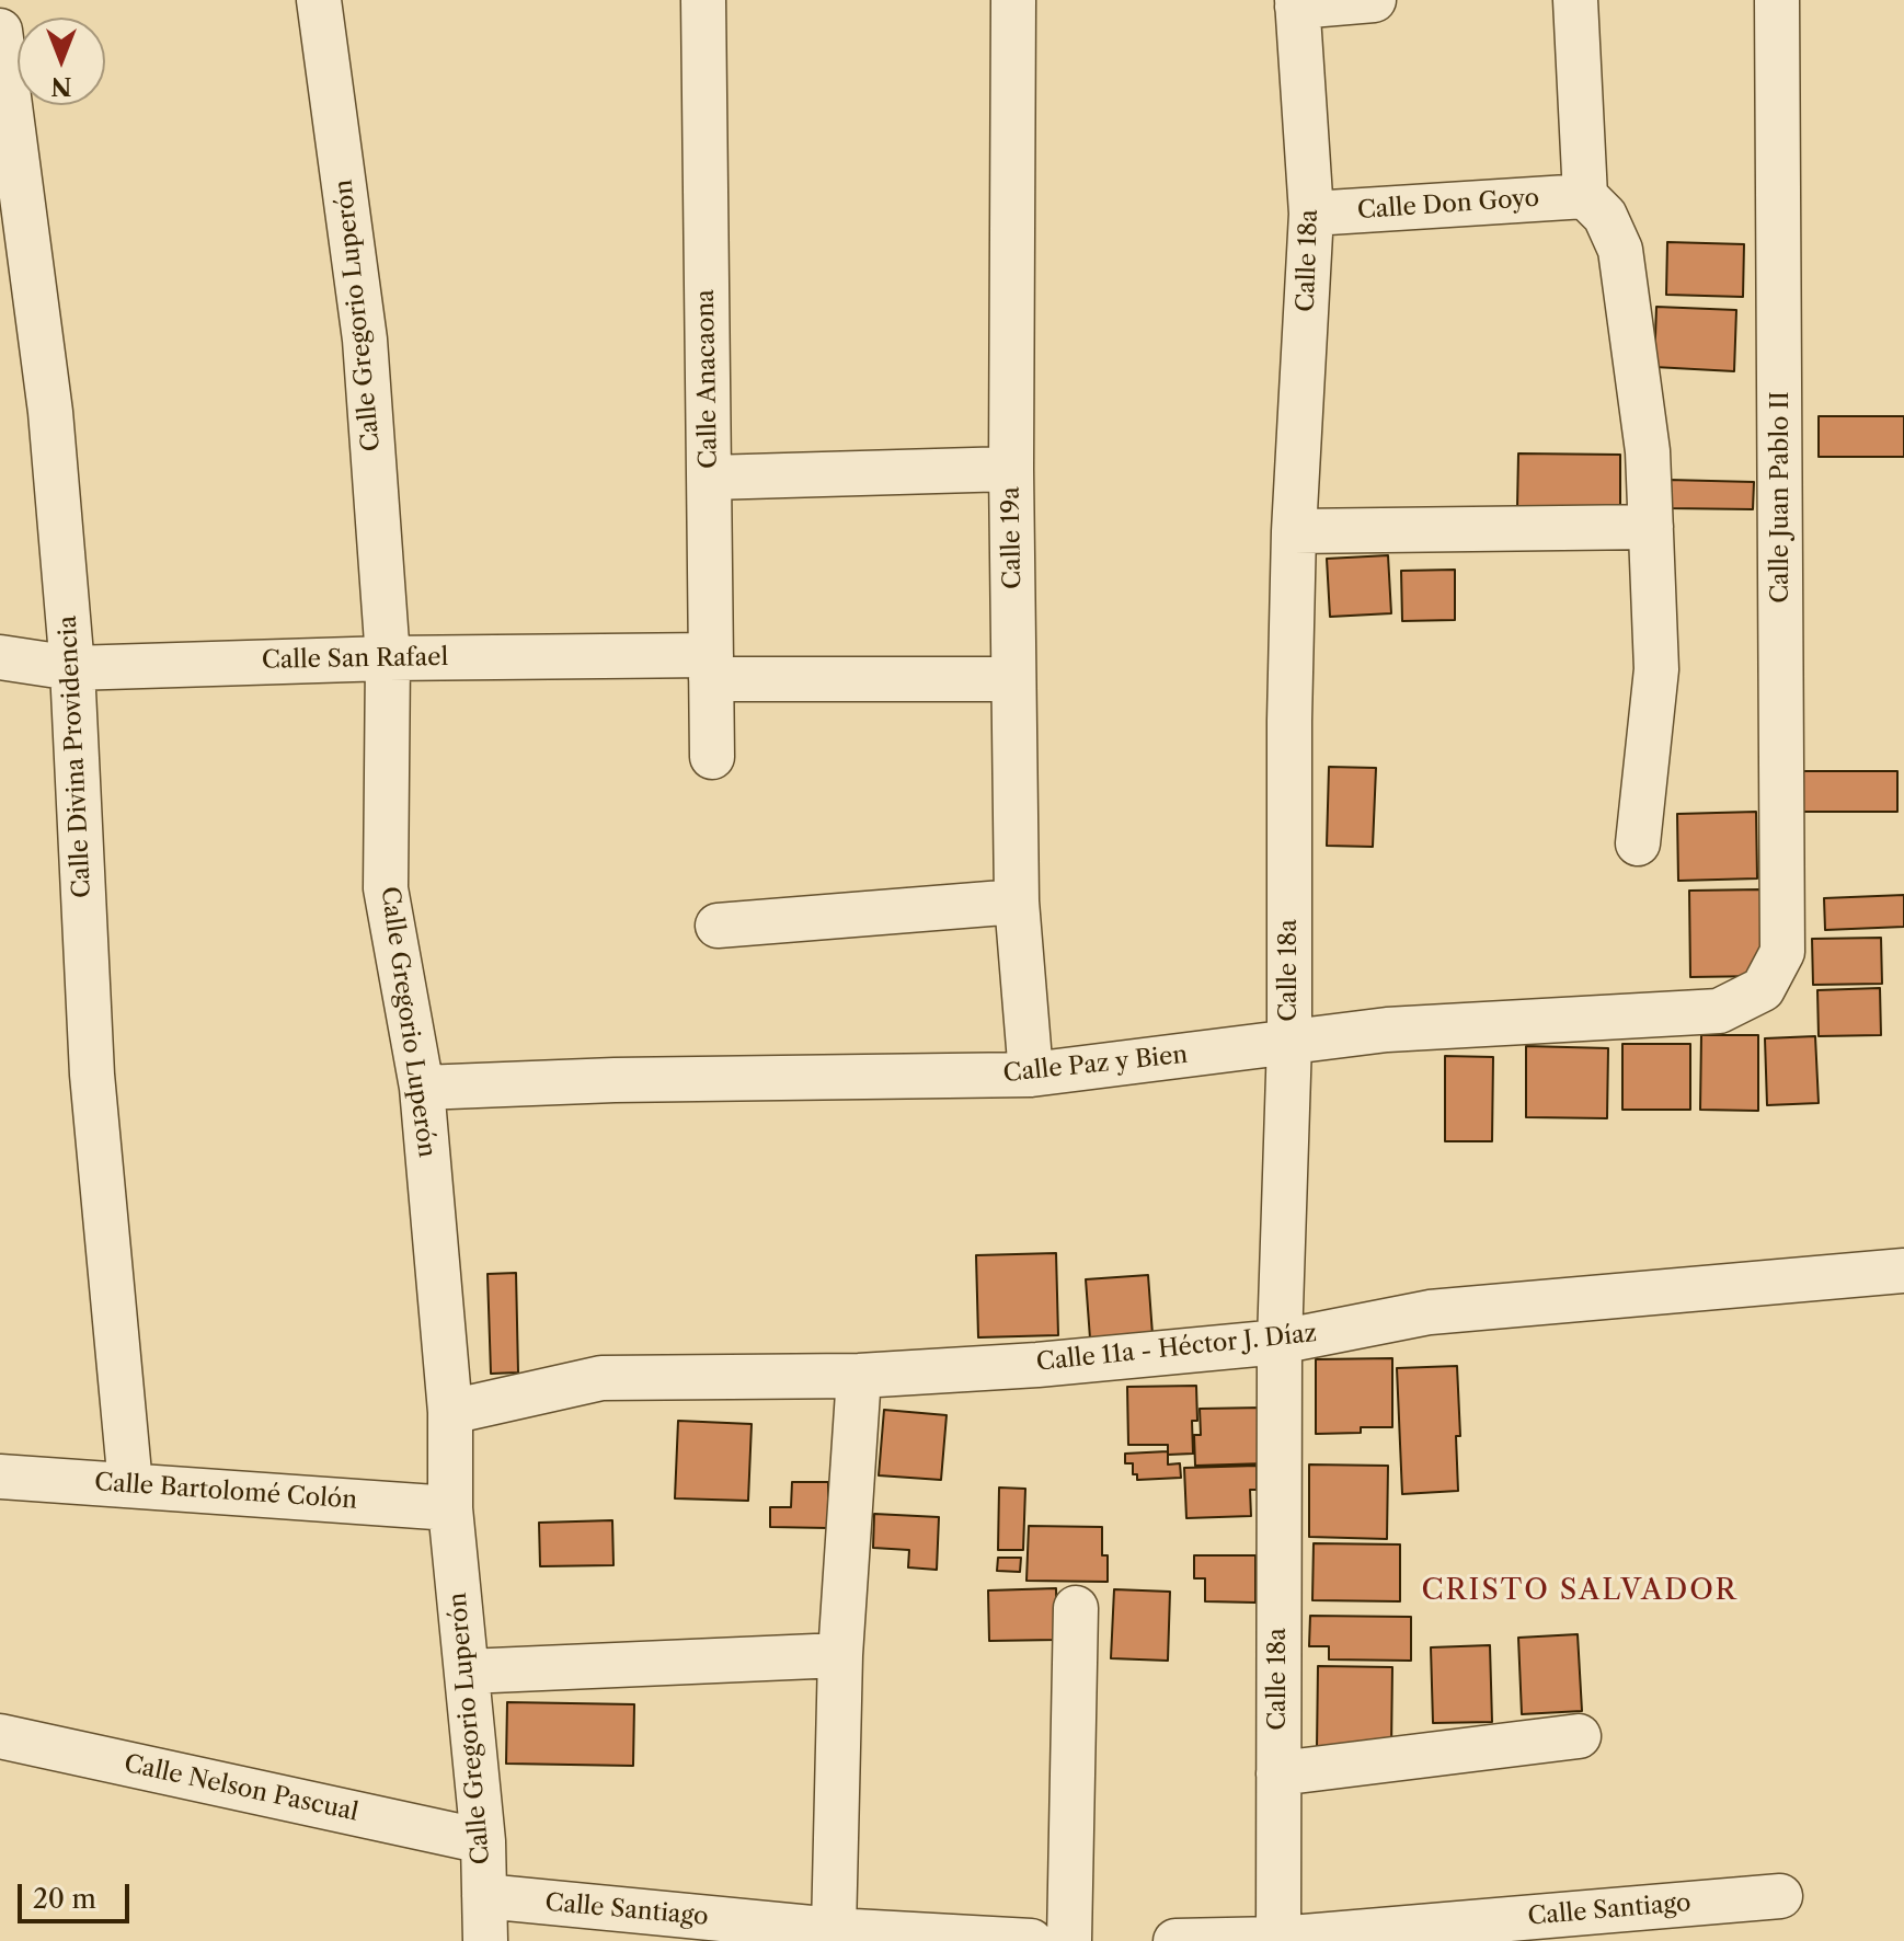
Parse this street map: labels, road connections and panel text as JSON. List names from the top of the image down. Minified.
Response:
{"streets":{"street":["Calle Don Goyo","Calle 18a","Calle Gregorio Luperón","Calle Anacaona","Calle Juan Pablo II","Calle 19a","Calle San Rafael","Calle Divina Providencia","Calle Paz y Bien","Calle 11a - Héctor J. Díaz","Calle Bartolomé Colón","Calle Nelson Pascual","Calle Santiago"]},"crossings":[["Calle Don Goyo","Calle 18a"],["Calle 18a","Calle Paz y Bien"],["Calle 18a","Calle 11a - Héctor J. Díaz"],["Calle 18a","Calle Santiago"],["Calle Gregorio Luperón","Calle San Rafael"],["Calle Gregorio Luperón","Calle Paz y Bien"],["Calle Gregorio Luperón","Calle 11a - Héctor J. Díaz"],["Calle Gregorio Luperón","Calle Bartolomé Colón"],["Calle Gregorio Luperón","Calle Nelson Pascual"],["Calle Gregorio Luperón","Calle Santiago"],["Calle Anacaona","Calle San Rafael"],["Calle Juan Pablo II","Calle Paz y Bien"],["Calle 19a","Calle San Rafael"],["Calle 19a","Calle Paz y Bien"],["Calle San Rafael","Calle Divina Providencia"],["Calle Divina Providencia","Calle Bartolomé Colón"]],"districts":["CRISTO SALVADOR"],"scale_bar":"20 m","north":"bottom"}
